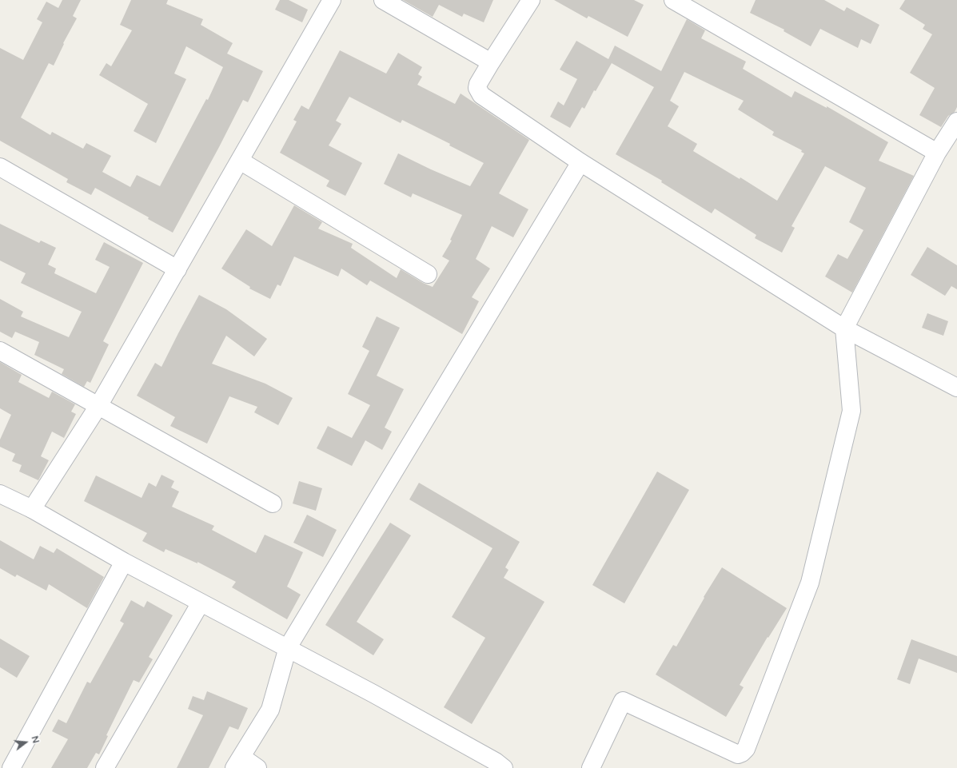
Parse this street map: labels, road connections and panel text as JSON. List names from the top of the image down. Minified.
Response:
{"north":"right"}
